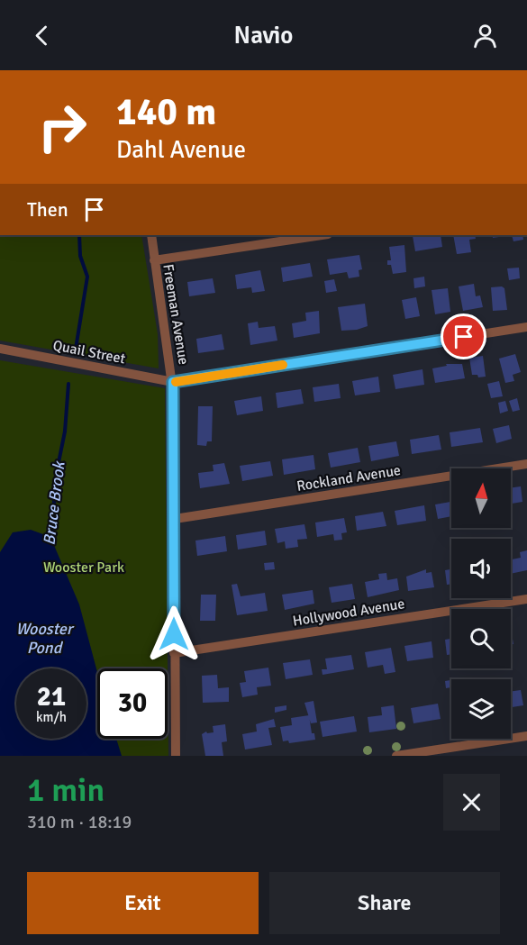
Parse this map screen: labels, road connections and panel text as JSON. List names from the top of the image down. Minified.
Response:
{"streets":{"street":["Freeman Avenue","Quail Street","Rockland Avenue","Hollywood Avenue"]},"crossings":[["Freeman Avenue","Quail Street"],["Freeman Avenue","Rockland Avenue"],["Freeman Avenue","Hollywood Avenue"]],"water":["Bruce Brook","Wooster Pond"],"parks":["Wooster Park"],"north":"top","page":{"header":"Navio","turn":["140 m","Dahl Avenue"],"then":"Then","speed":"21 km/h","limit":"30","heading":["1 min","310 m · 18:19"],"buttons":["Exit","Share"]}}
